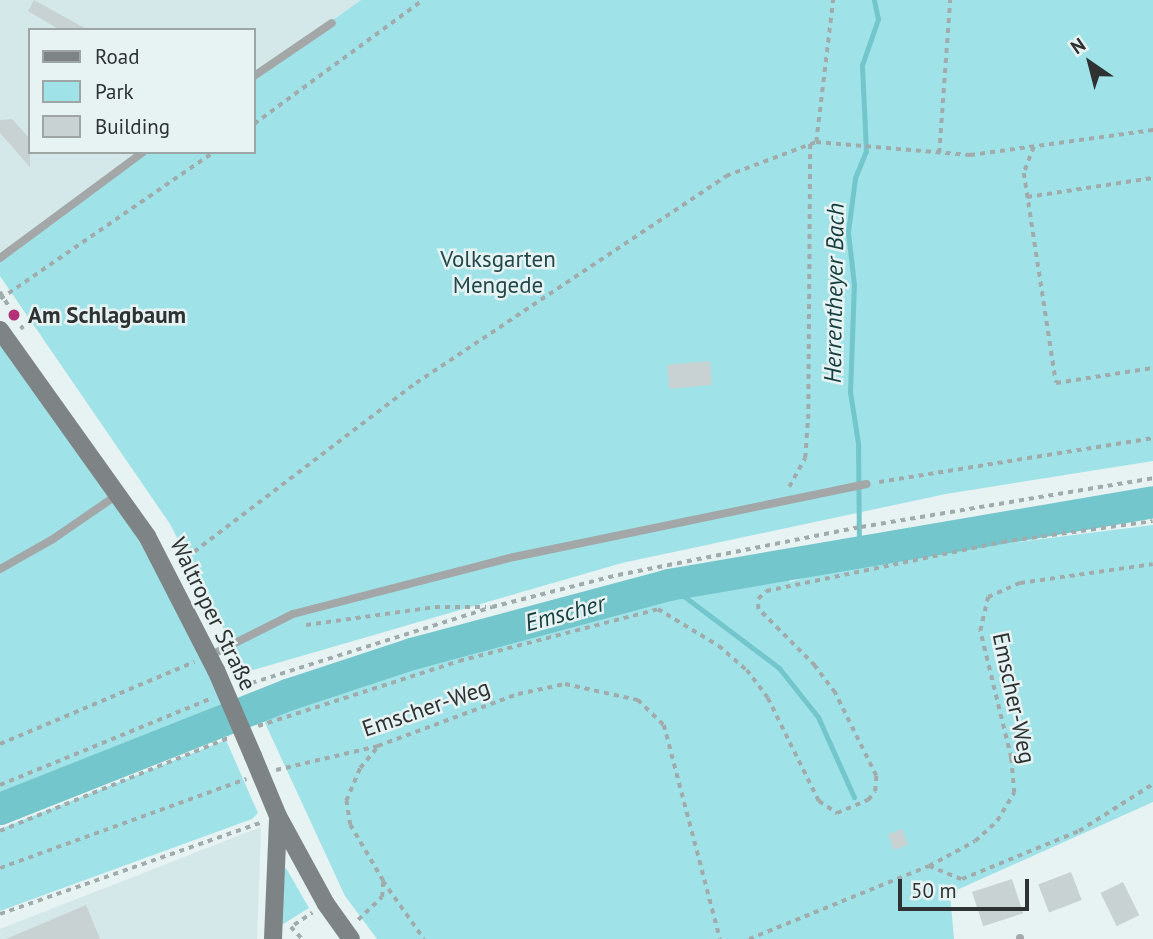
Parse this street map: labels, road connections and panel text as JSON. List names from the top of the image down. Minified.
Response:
{"streets":{"main road":["Waltroper Straße"],"path":["Emscher-Weg"]},"crossings":[["Waltroper Straße","Emscher-Weg"]],"water":["Herrentheyer Bach","Emscher"],"parks":["Volksgarten Mengede"],"places":["Am Schlagbaum"],"legend":["Road","Park","Building"],"scale_bar":"50 m","north":"top left"}
